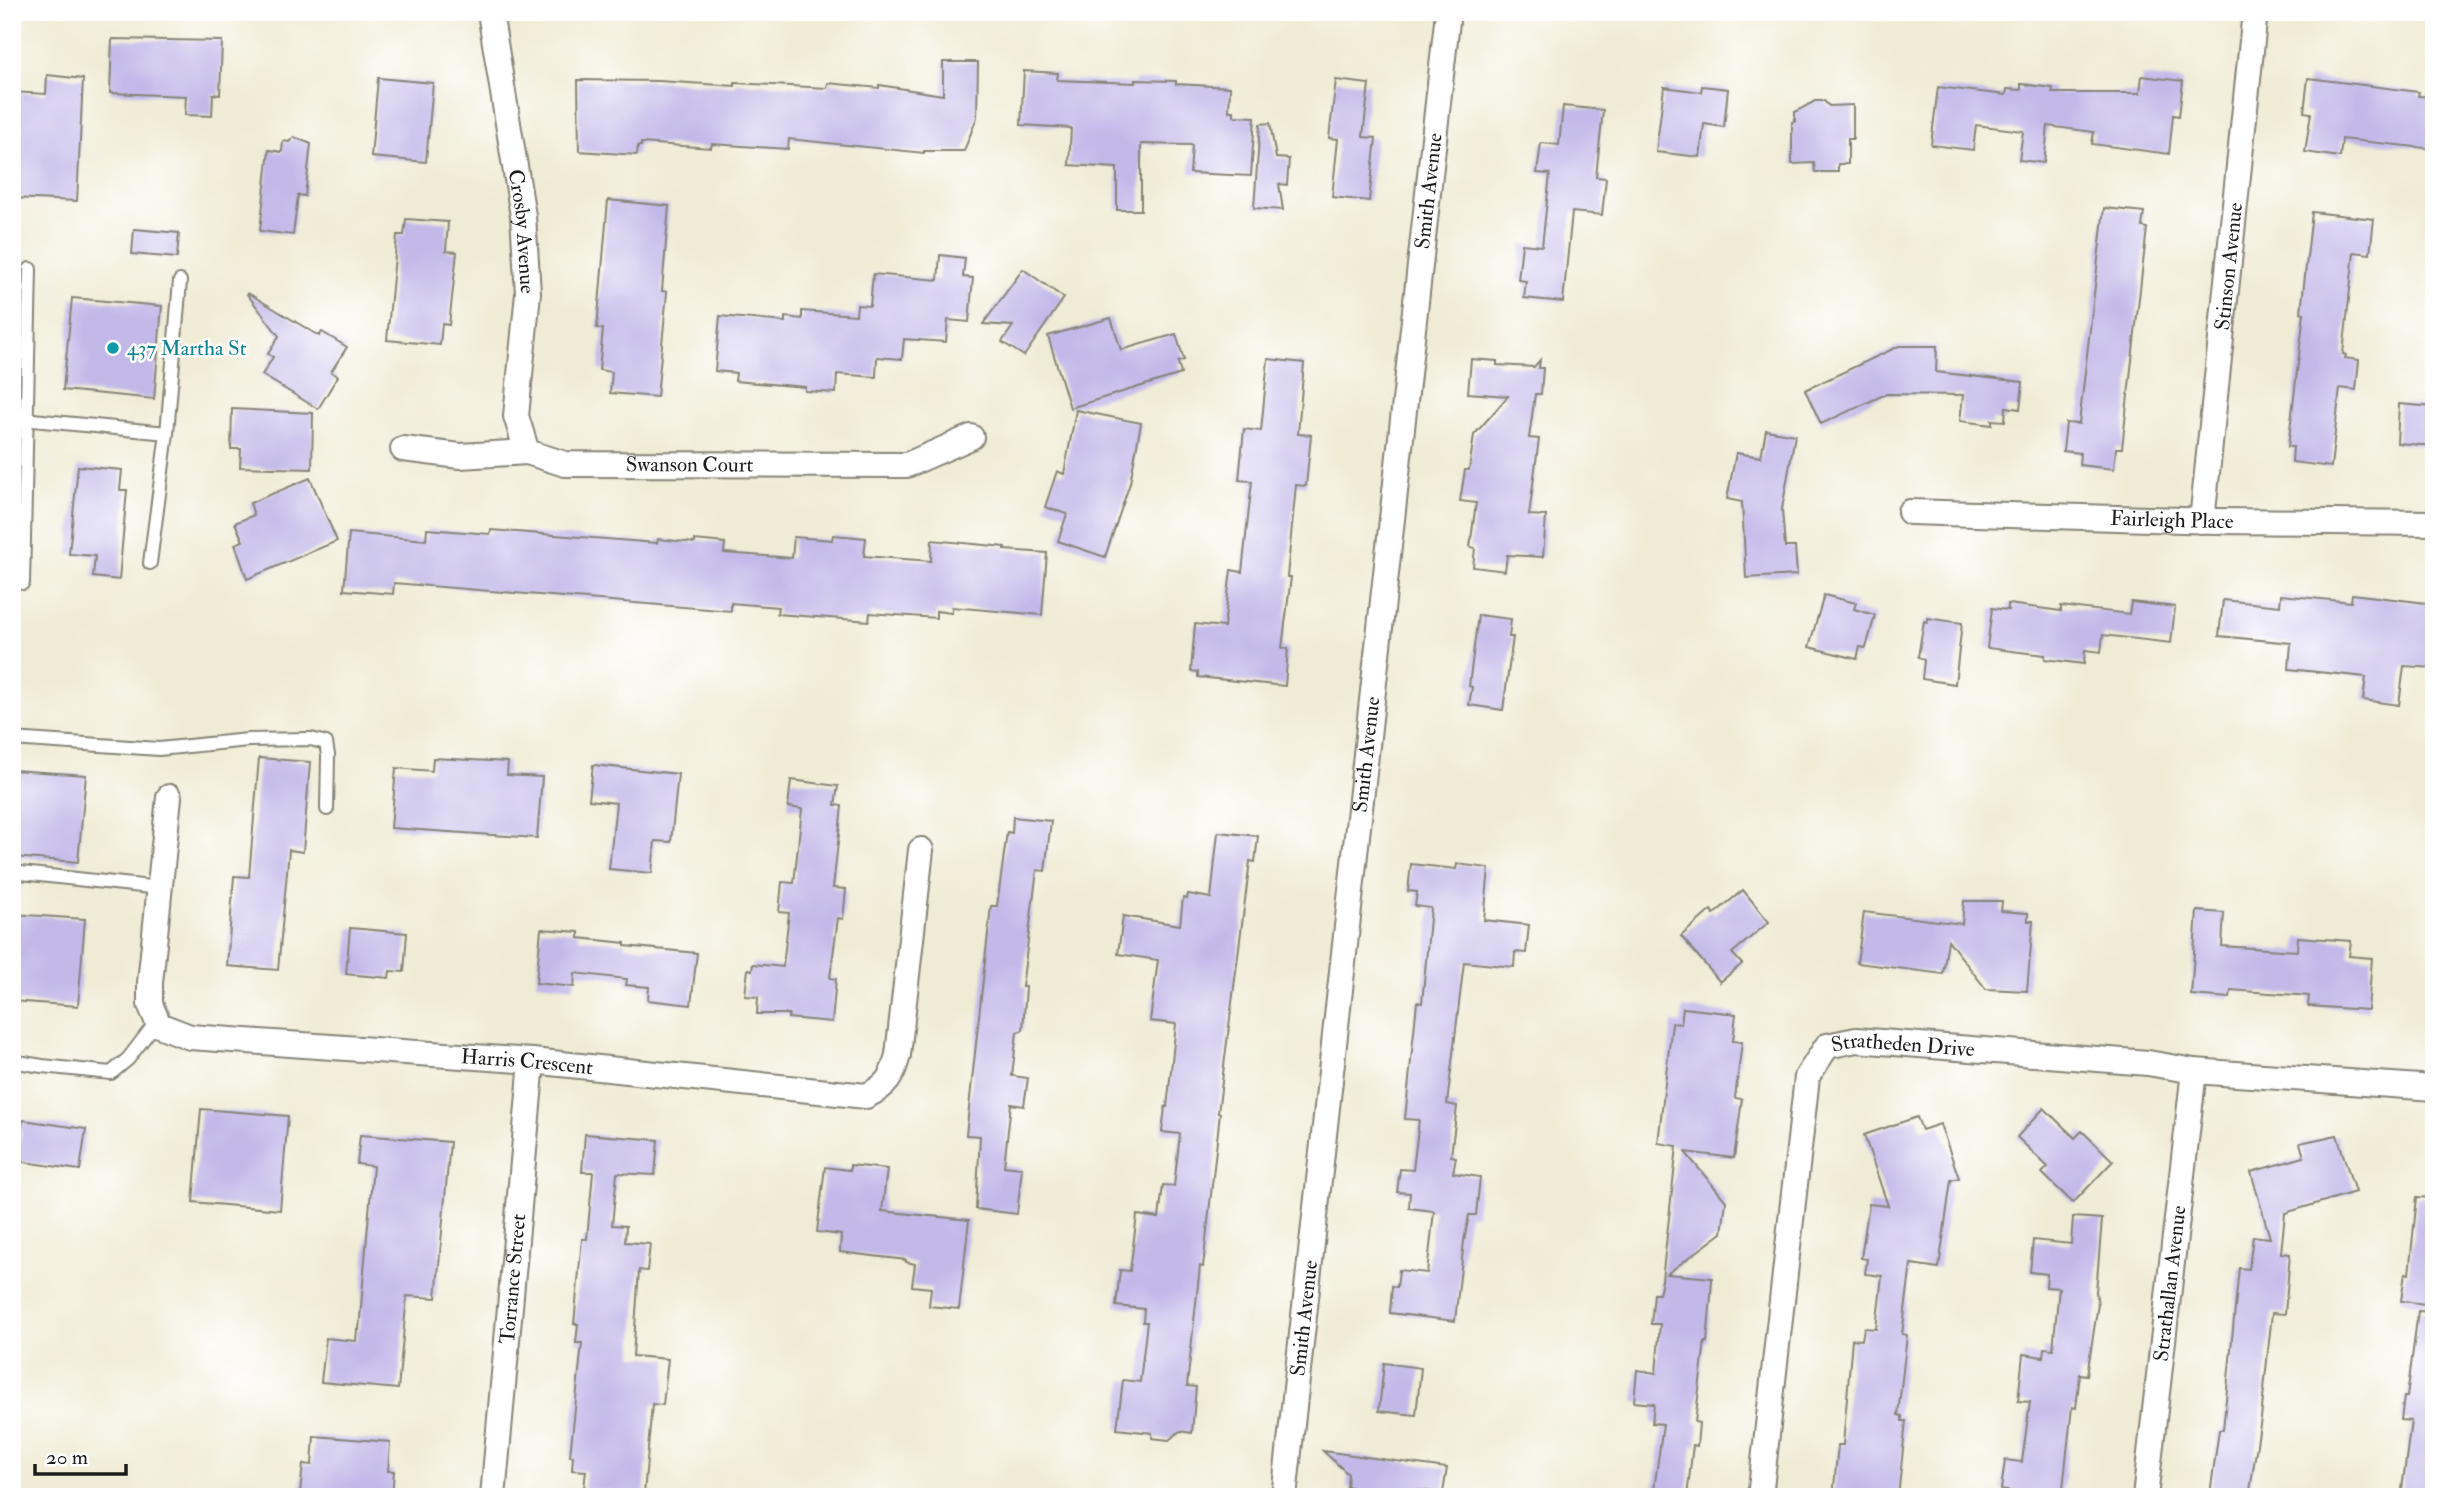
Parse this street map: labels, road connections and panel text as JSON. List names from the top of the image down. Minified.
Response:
{"streets":{"street":["Smith Avenue","Crosby Avenue","Stinson Avenue","Swanson Court","Fairleigh Place","Stratheden Drive","Harris Crescent","Torrance Street","Strathallan Avenue"]},"crossings":[["Crosby Avenue","Swanson Court"],["Stinson Avenue","Fairleigh Place"],["Stratheden Drive","Strathallan Avenue"],["Harris Crescent","Torrance Street"]],"places":["437 Martha St"],"scale_bar":"20 m"}
